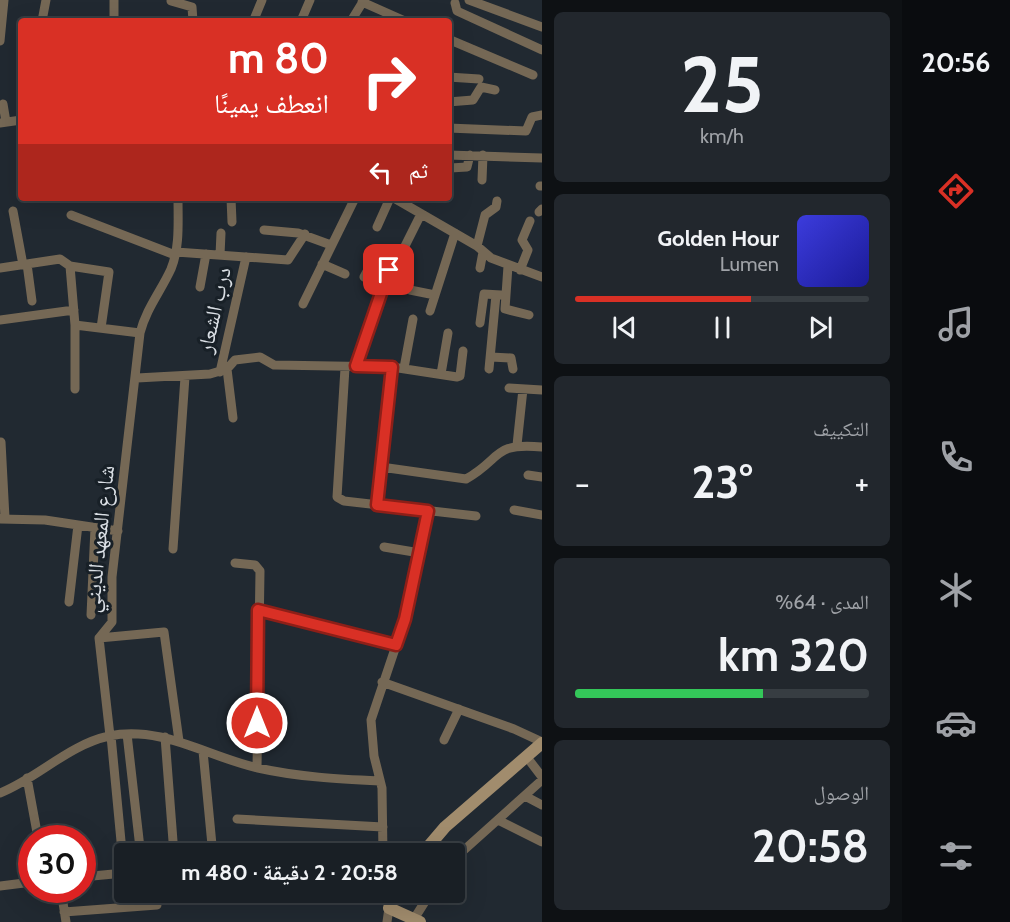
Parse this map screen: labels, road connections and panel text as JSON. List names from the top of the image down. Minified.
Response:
{"streets":{"street":["درب الشعار","شارع المعهد الديني"]},"crossings":[["درب الشعار","شارع المعهد الديني"]],"page":{"tabs":"20:56","tile":[["25","km/h"],"التكييف",["المدى · 64%","320 km"],["الوصول","20:58"]],"turn":["80 m","انعطف يمينًا"],"then":"ثم","song":["Golden Hour","Lumen"],"heat":["−","23°","+"],"limit":"30","trip":"20:58 · 2 دقيقة · 480 m"}}
